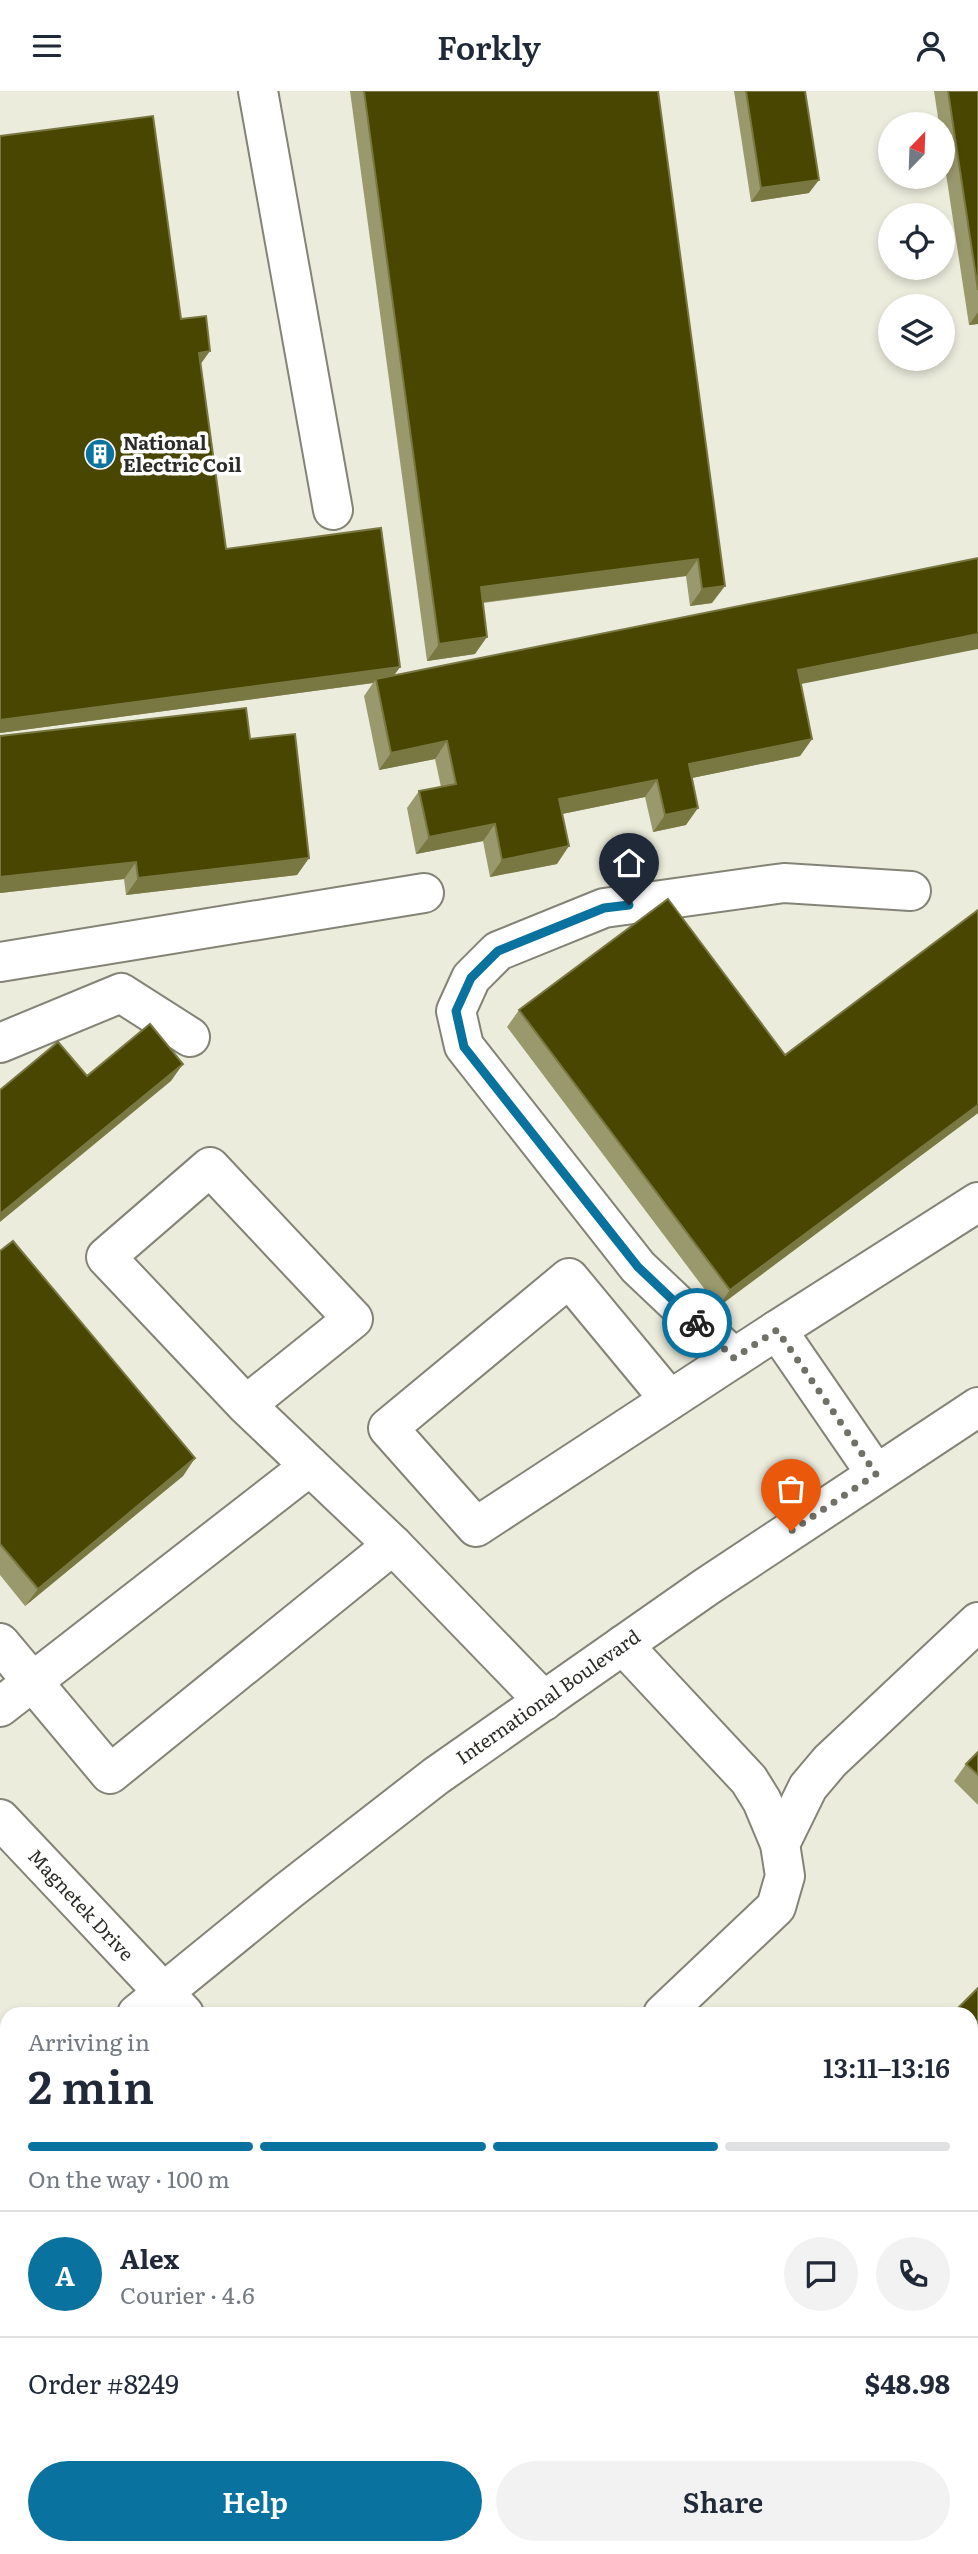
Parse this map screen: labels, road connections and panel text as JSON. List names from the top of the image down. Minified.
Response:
{"streets":{"main road":["International Boulevard","Magnetek Drive"]},"crossings":[["International Boulevard","Magnetek Drive"]],"places":{"building":["National Electric Coil"]},"north":"top right","page":{"header":"Forkly","heading":["2 min","Arriving in","13:11–13:16"],"panel":["Alex","Courier · 4.6","Order #8249","$48.98"],"bar":"On the way · 100 m","round":"A","buttons":["Help","Share"]}}
